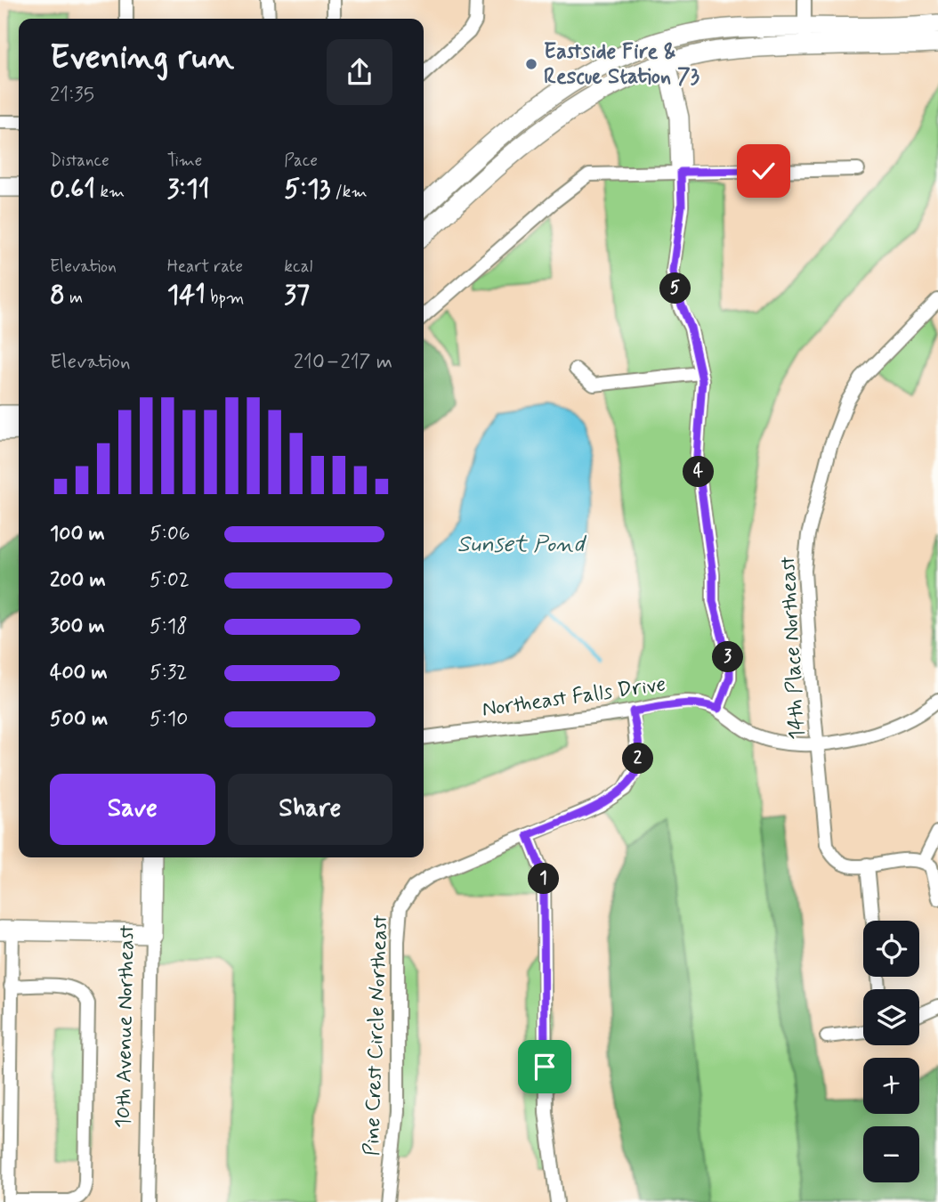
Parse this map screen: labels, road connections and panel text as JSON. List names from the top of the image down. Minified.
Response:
{"streets":{"street":["14th Place Northeast","Northeast Falls Drive","10th Avenue Northeast","Pine Crest Circle Northeast"]},"crossings":[["14th Place Northeast","Northeast Falls Drive"],["Northeast Falls Drive","Pine Crest Circle Northeast"]],"water":["Sunset Pond"],"places":["Eastside Fire & Rescue Station 73"],"page":{"heading":["Evening run","21:35"],"stats":[["Distance","0.61 km"],["Time","3:11"],["Pace","5:13 /km"],["Elevation","8 m"],["Heart rate","141 bpm"],["kcal","37"]],"pins":["5","4","3","2","1"],"chart":["Elevation","210–217 m"],"list":[{"name":"100 m","note":"5:06"},{"name":"200 m","note":"5:02"},{"name":"300 m","note":"5:18"},{"name":"400 m","note":"5:32"},{"name":"500 m","note":"5:10"}],"buttons":["Save","Share"],"map_buttons":["+","−"]}}
